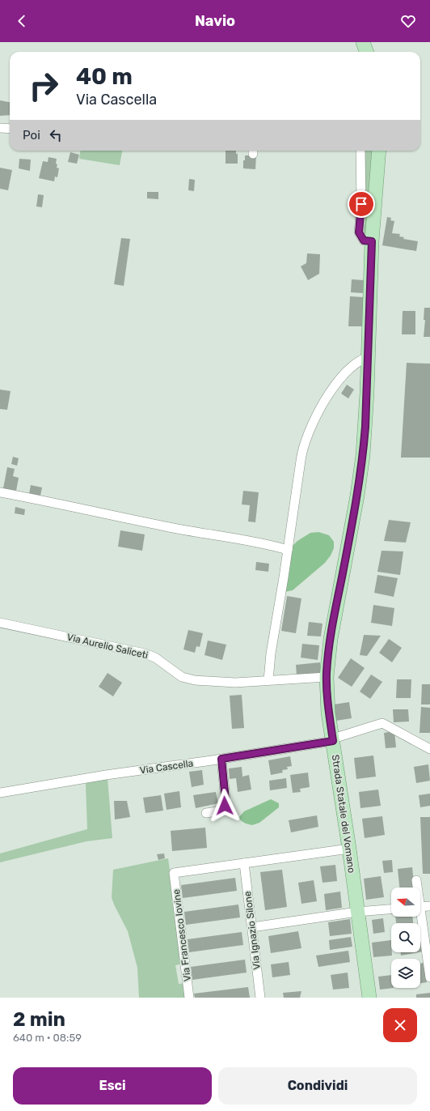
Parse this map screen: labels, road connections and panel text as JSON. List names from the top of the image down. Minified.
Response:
{"streets":{"main road":["Strada Statale del Vomano"],"street":["Via Aurelio Saliceti","Via Cascella","Via Ignazio Silone","Via Francesco Iovine"]},"crossings":[["Via Aurelio Saliceti","Strada Statale del Vomano"],["Via Cascella","Strada Statale del Vomano"],["Via Ignazio Silone","Via Francesco Iovine"]],"north":"left","page":{"header":"Navio","turn":["40 m","Via Cascella"],"then":"Poi","heading":["2 min","640 m · 08:59"],"buttons":["Esci","Condividi"]}}
